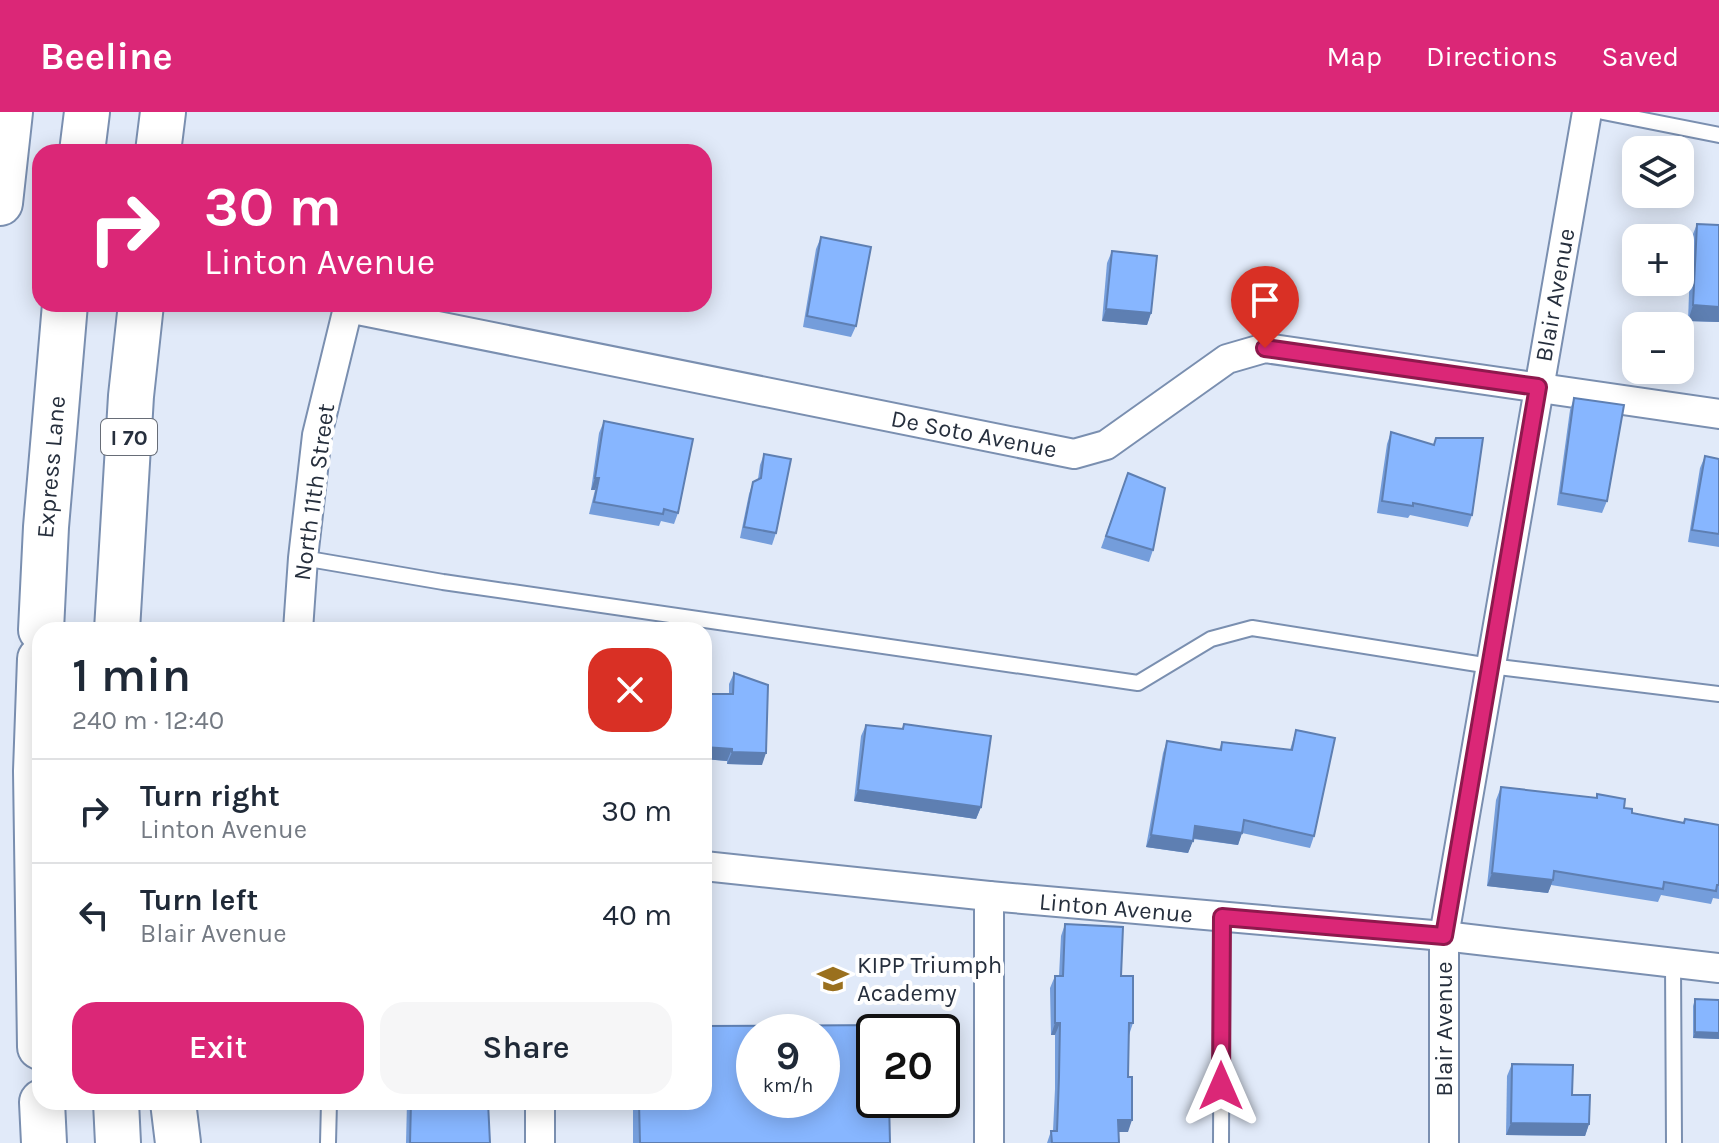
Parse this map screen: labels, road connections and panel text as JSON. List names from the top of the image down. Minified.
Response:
{"streets":{"highway":["I 70","Express Lane"],"street":["Blair Avenue","De Soto Avenue","North 11th Street","Linton Avenue"]},"crossings":[["Blair Avenue","De Soto Avenue"],["Blair Avenue","Linton Avenue"]],"places":{"school or university":["KIPP Triumph Academy"]},"page":{"header":"Beeline","nav":["Map","Directions","Saved"],"map_buttons":["+","−"],"turn":["30 m","Linton Avenue"],"heading":["1 min","240 m · 12:40"],"list":[{"name":"Turn right","note":"Linton Avenue","value":"30 m"},{"name":"Turn left","note":"Blair Avenue","value":"40 m"}],"buttons":["Exit","Share"],"speed":"9 km/h","limit":"20"}}
